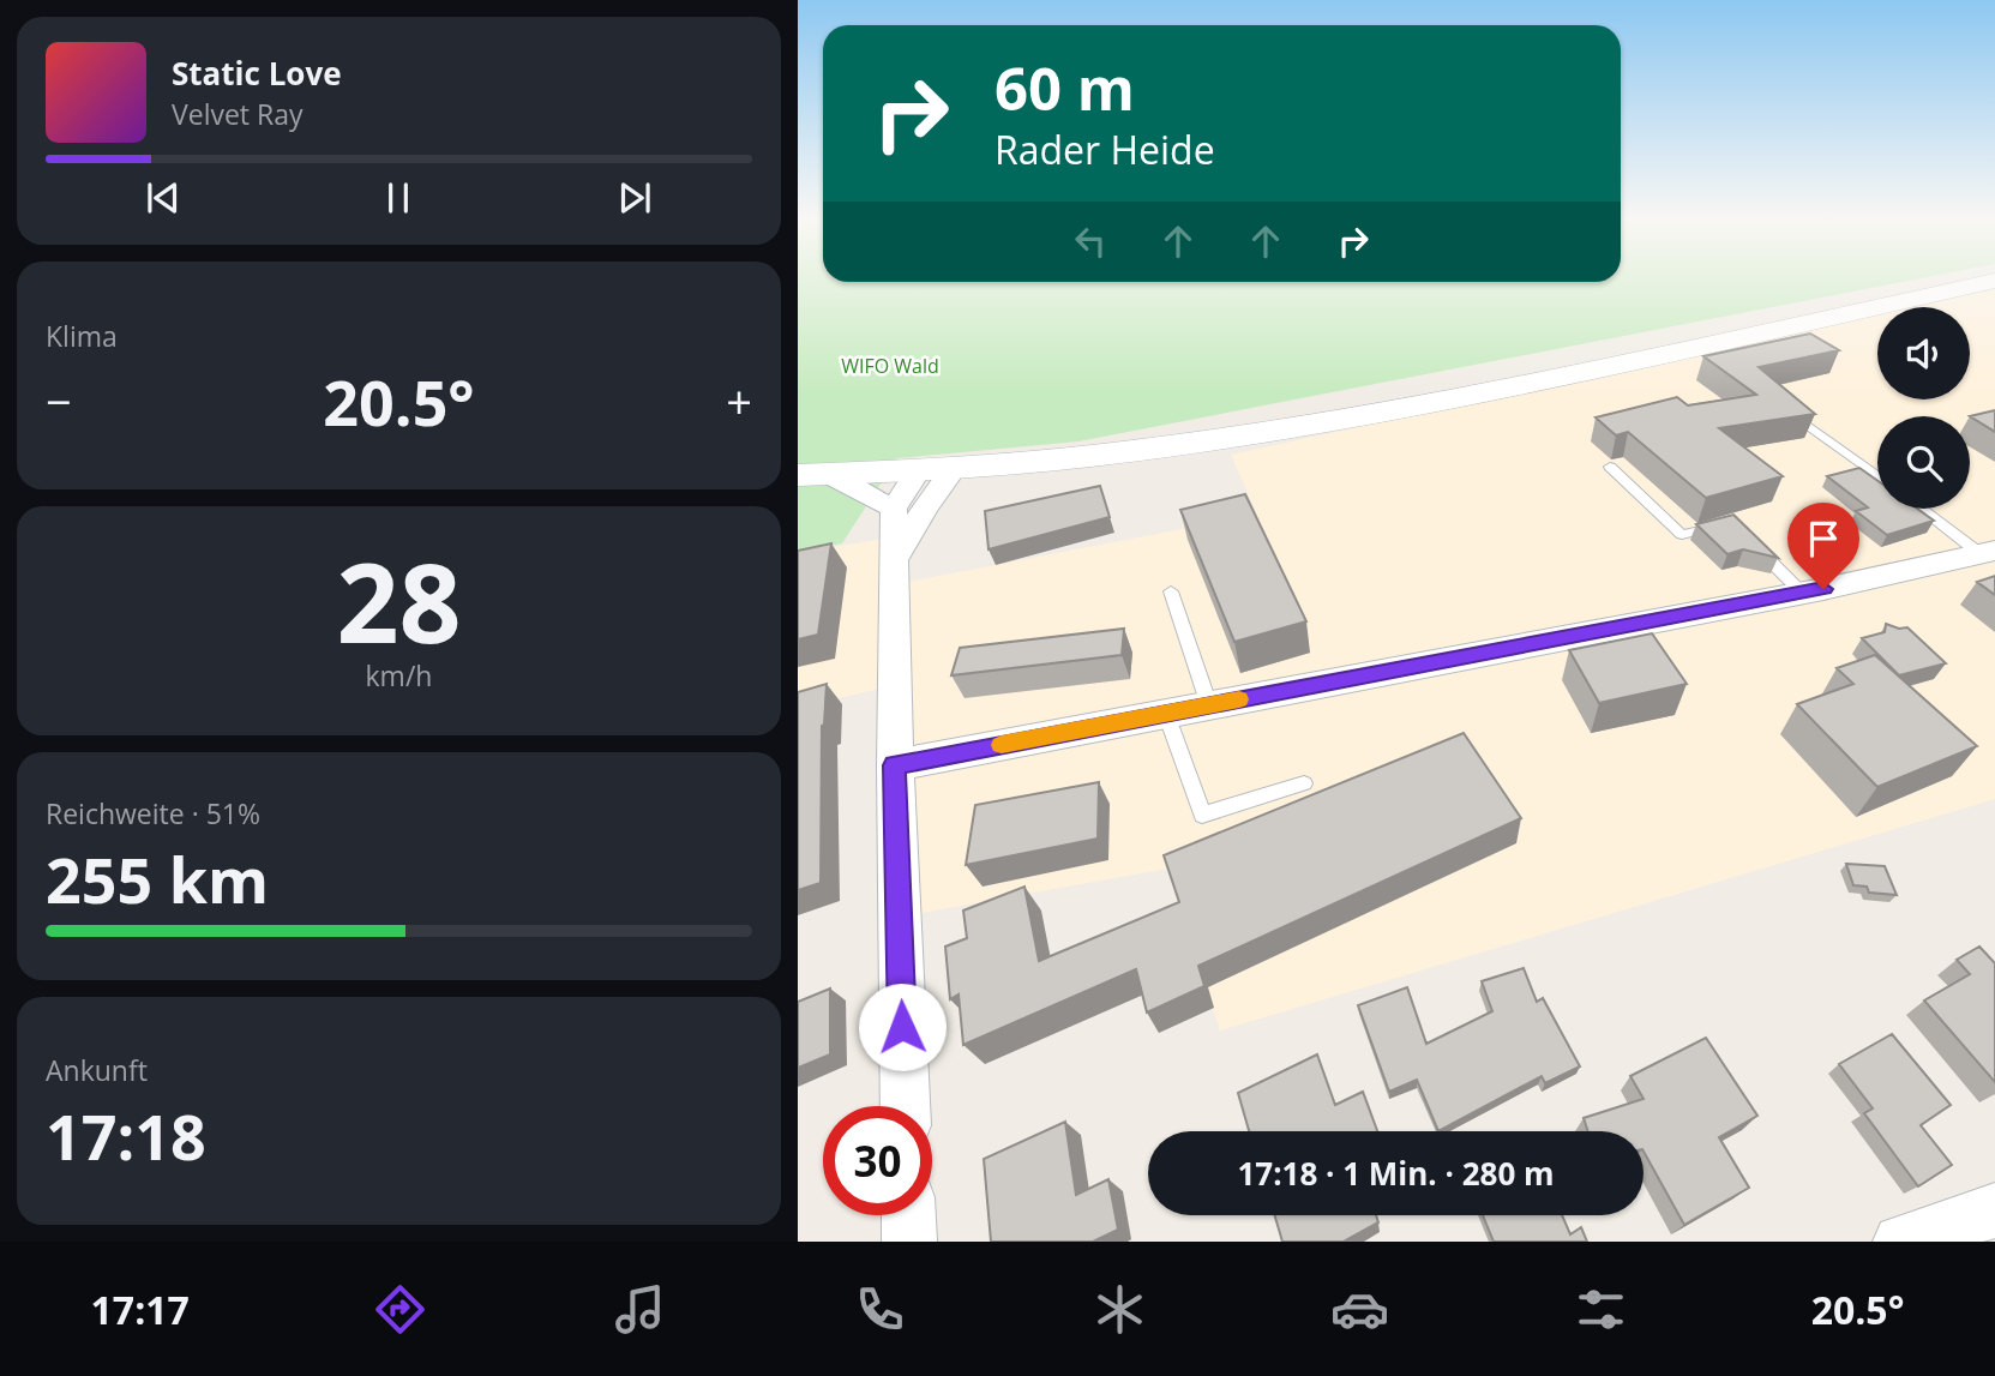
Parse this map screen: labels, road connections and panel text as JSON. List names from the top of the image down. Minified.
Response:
{"parks":["WIFO Wald"],"page":{"turn":["60 m","Rader Heide"],"song":["Static Love","Velvet Ray"],"tile":["Klima",["28","km/h"],["Reichweite · 51%","255 km"],["Ankunft","17:18"]],"heat":["−","20.5°","+"],"limit":"30","trip":"17:18 · 1 Min. · 280 m","tabs":["17:17","20.5°"]}}
